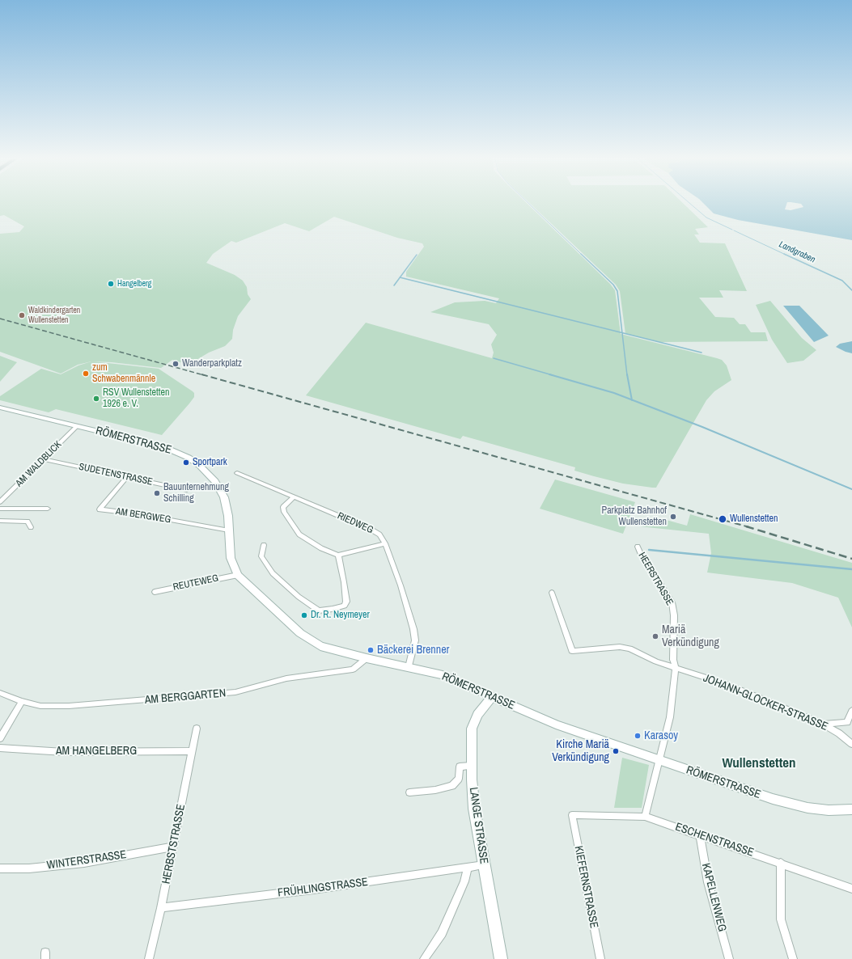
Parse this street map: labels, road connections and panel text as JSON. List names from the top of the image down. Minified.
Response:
{"streets":{"main road":["RÖMERSTRASSE","LANGE STRASSE"],"street":["AM WALDBLICK","SUDETENSTRASSE","AM BERGWEG","RIEDWEG","HEERSTRASSE","REUTEWEG","AM BERGGARTEN","JOHANN-GLOCKER-STRASSE","AM HANGELBERG","ESCHENSTRASSE","HERBSTSTRASSE","WINTERSTRASSE","KIEFERNSTRASSE","FRÜHLINGSTRASSE","KAPELLENWEG"]},"crossings":[["RÖMERSTRASSE","AM WALDBLICK"],["RÖMERSTRASSE","AM BERGWEG"],["RÖMERSTRASSE","RIEDWEG"],["RÖMERSTRASSE","HEERSTRASSE"],["RÖMERSTRASSE","REUTEWEG"],["RÖMERSTRASSE","AM BERGGARTEN"],["RÖMERSTRASSE","LANGE STRASSE"],["AM WALDBLICK","SUDETENSTRASSE"],["SUDETENSTRASSE","AM BERGWEG"],["HEERSTRASSE","JOHANN-GLOCKER-STRASSE"],["HEERSTRASSE","ESCHENSTRASSE"],["AM HANGELBERG","HERBSTSTRASSE"],["LANGE STRASSE","FRÜHLINGSTRASSE"],["ESCHENSTRASSE","KIEFERNSTRASSE"],["ESCHENSTRASSE","KAPELLENWEG"],["HERBSTSTRASSE","WINTERSTRASSE"],["HERBSTSTRASSE","FRÜHLINGSTRASSE"]],"districts":["Wullenstetten"],"water":["Landgraben"],"places":["Hangelberg","Waldkindergarten Wullenstetten","Wanderparkplatz","zum Schwabenmännle","RSV Wullenstetten 1926 e. V.","Sportpark","Bauunternehmung Schilling","Parkplatz Bahnhof Wullenstetten","Wullenstetten","Dr. R. Neymeyer","Mariä Verkündigung","Bäckerei Brenner","Karasoy","Kirche Mariä Verkündigung"]}
